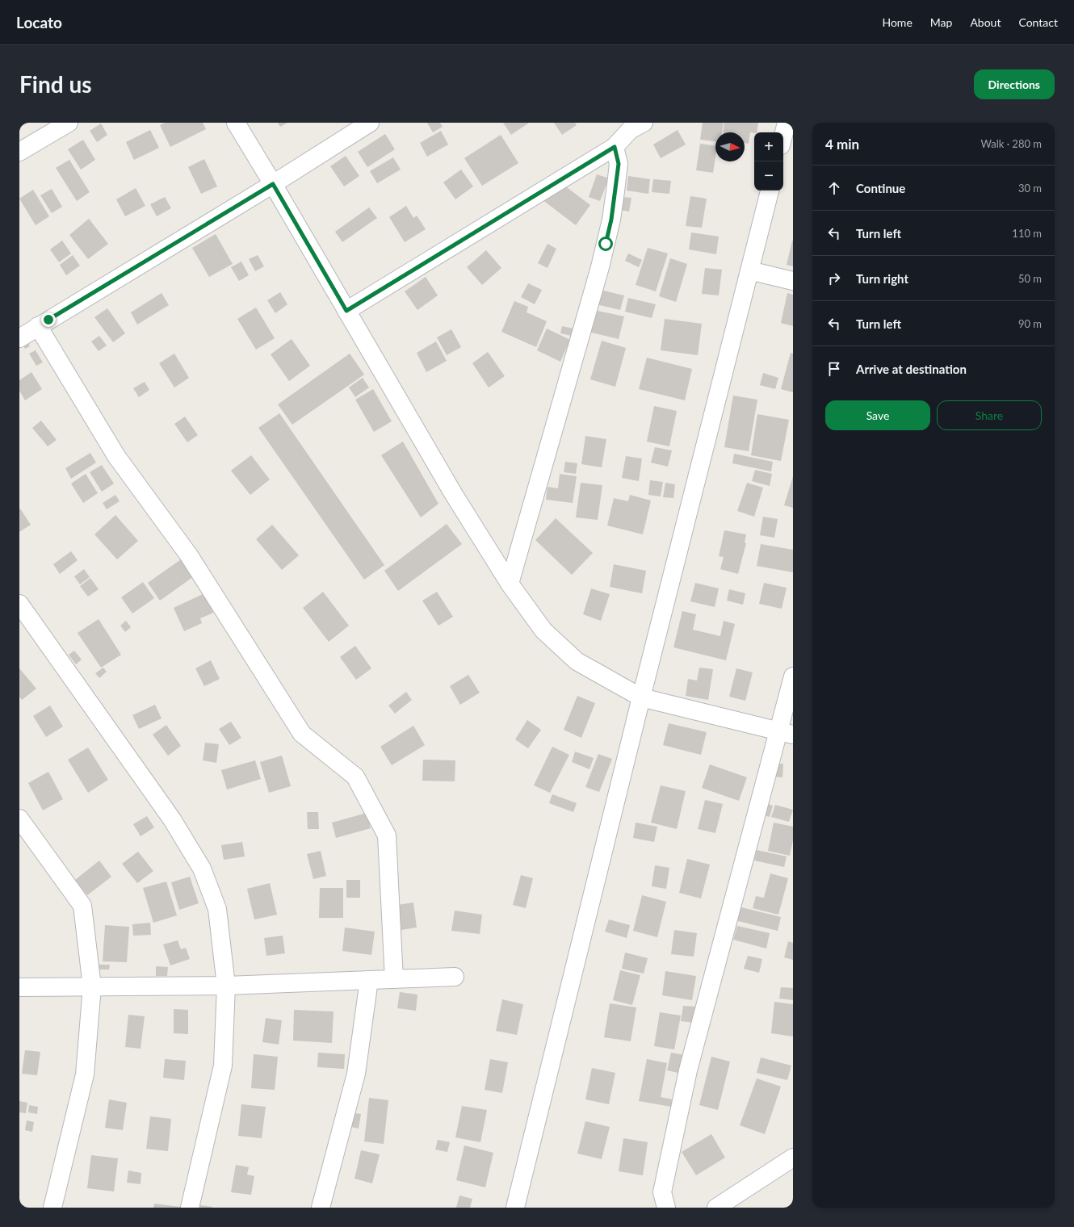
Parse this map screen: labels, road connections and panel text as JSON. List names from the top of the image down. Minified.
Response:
{"north":"right","page":{"header":"Locato","nav":["Home","Map","About","Contact"],"buttons":["Directions",["Save","Share"]],"title":"Find us","heading":["4 min","Walk · 280 m"],"map_buttons":["+","−"],"list":[["Continue","30 m"],["Turn left","110 m"],["Turn right","50 m"],["Turn left","90 m"],"Arrive at destination"]}}
